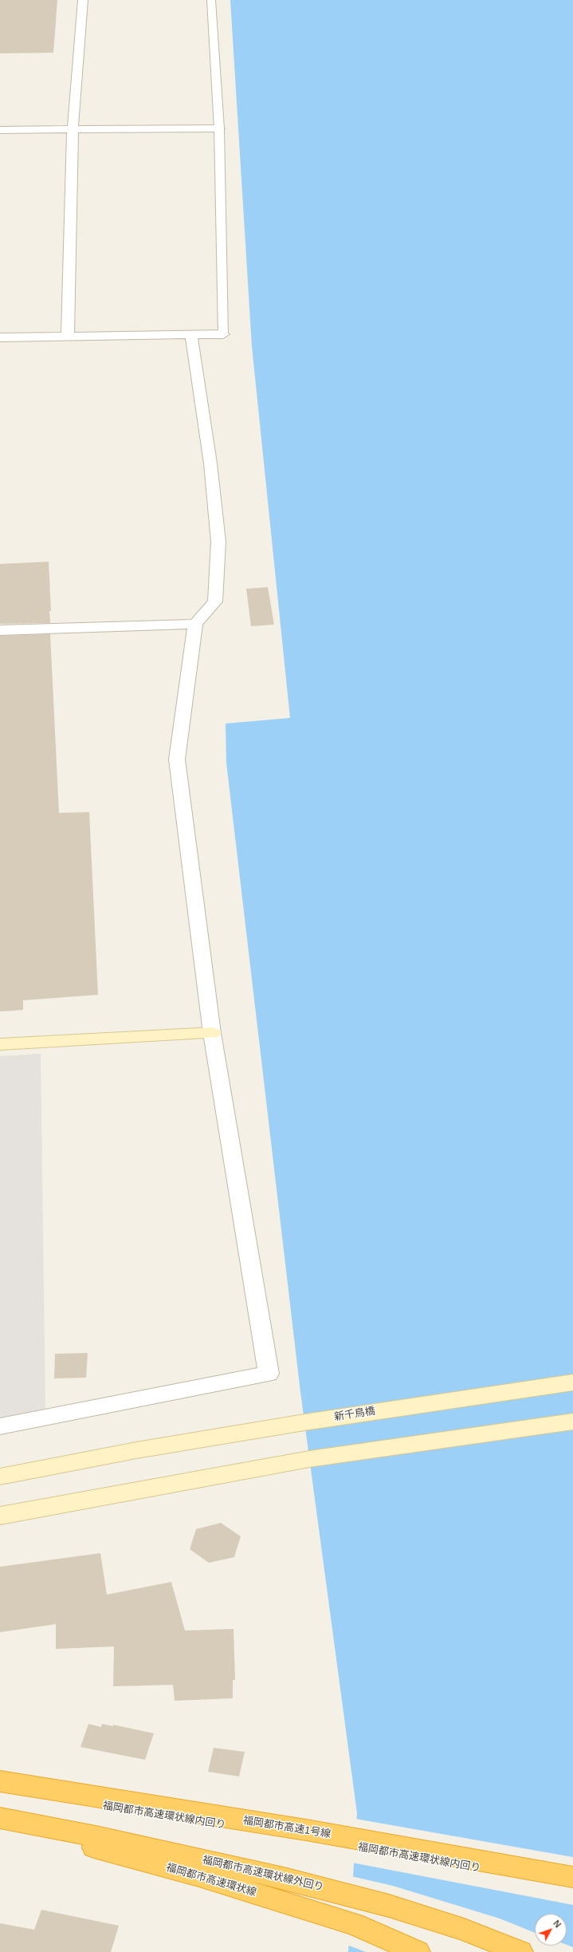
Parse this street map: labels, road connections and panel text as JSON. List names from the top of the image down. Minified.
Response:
{"streets":{"highway":["福岡都市高速環状線内回り","福岡都市高速1号線","福岡都市高速環状線外回り","福岡都市高速環状線"],"street":["新千鳥橋"]},"north":"top right"}
